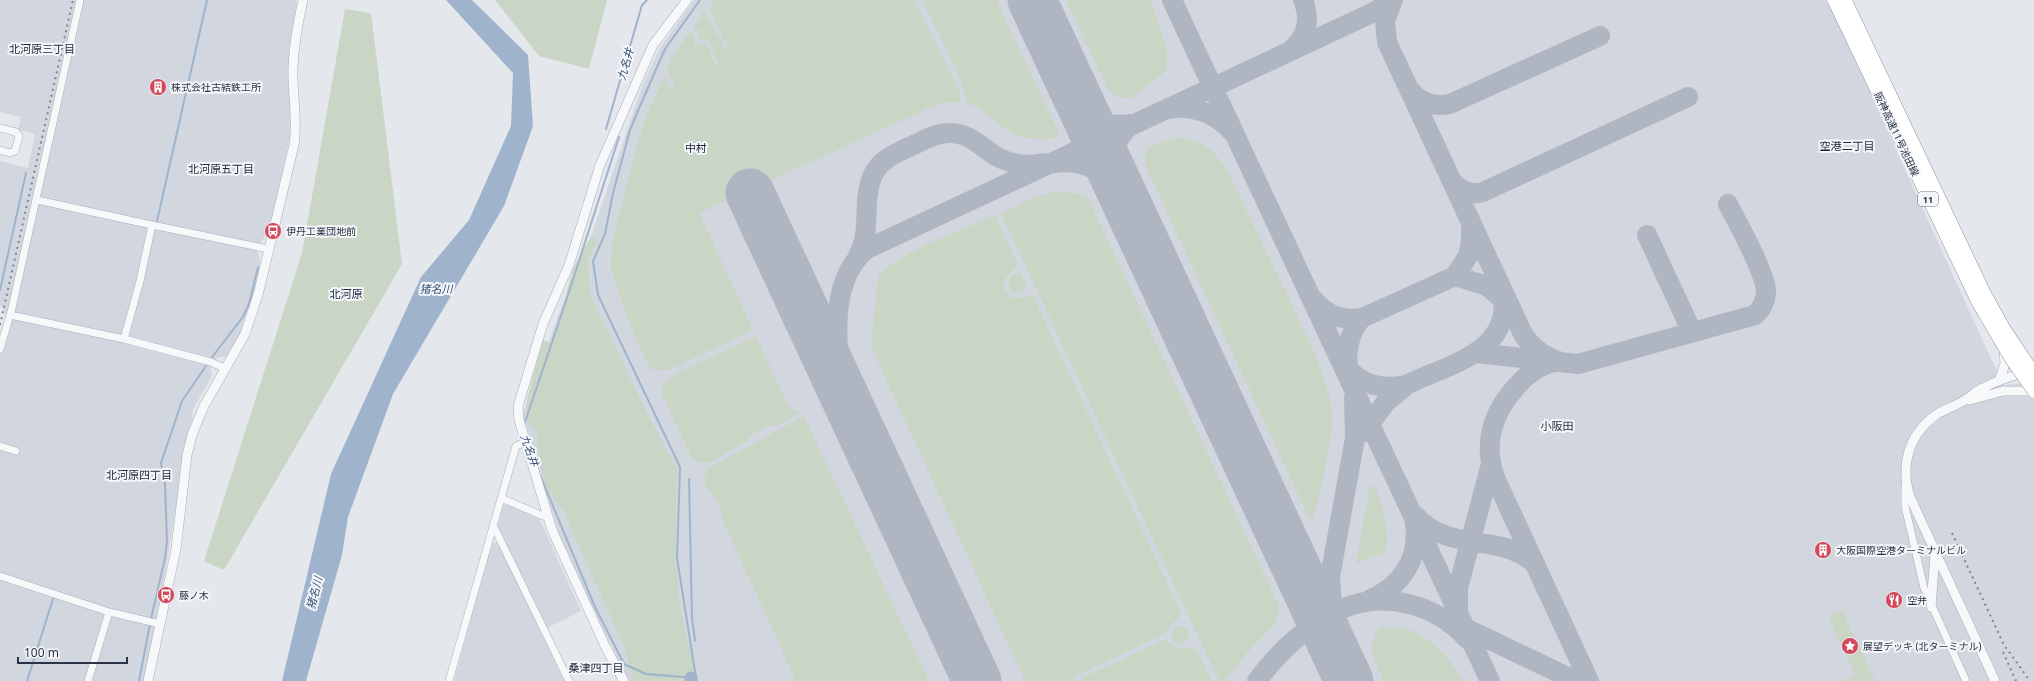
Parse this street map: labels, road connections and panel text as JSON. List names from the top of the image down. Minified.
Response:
{"streets":{"highway":["阪神高速11号池田線","11"]},"districts":["北河原三丁目","空港二丁目","中村","北河原五丁目","北河原","小阪田","北河原四丁目","桑津四丁目"],"water":["九名井","猪名川"],"places":{"building":["株式会社古結鉄工所","大阪国際空港ターミナルビル"],"bus stop":["伊丹工業団地前","藤ノ木"],"restaurant":["空弁"],"place":["展望デッキ (北ターミナル)"]},"scale_bar":"100 m"}
